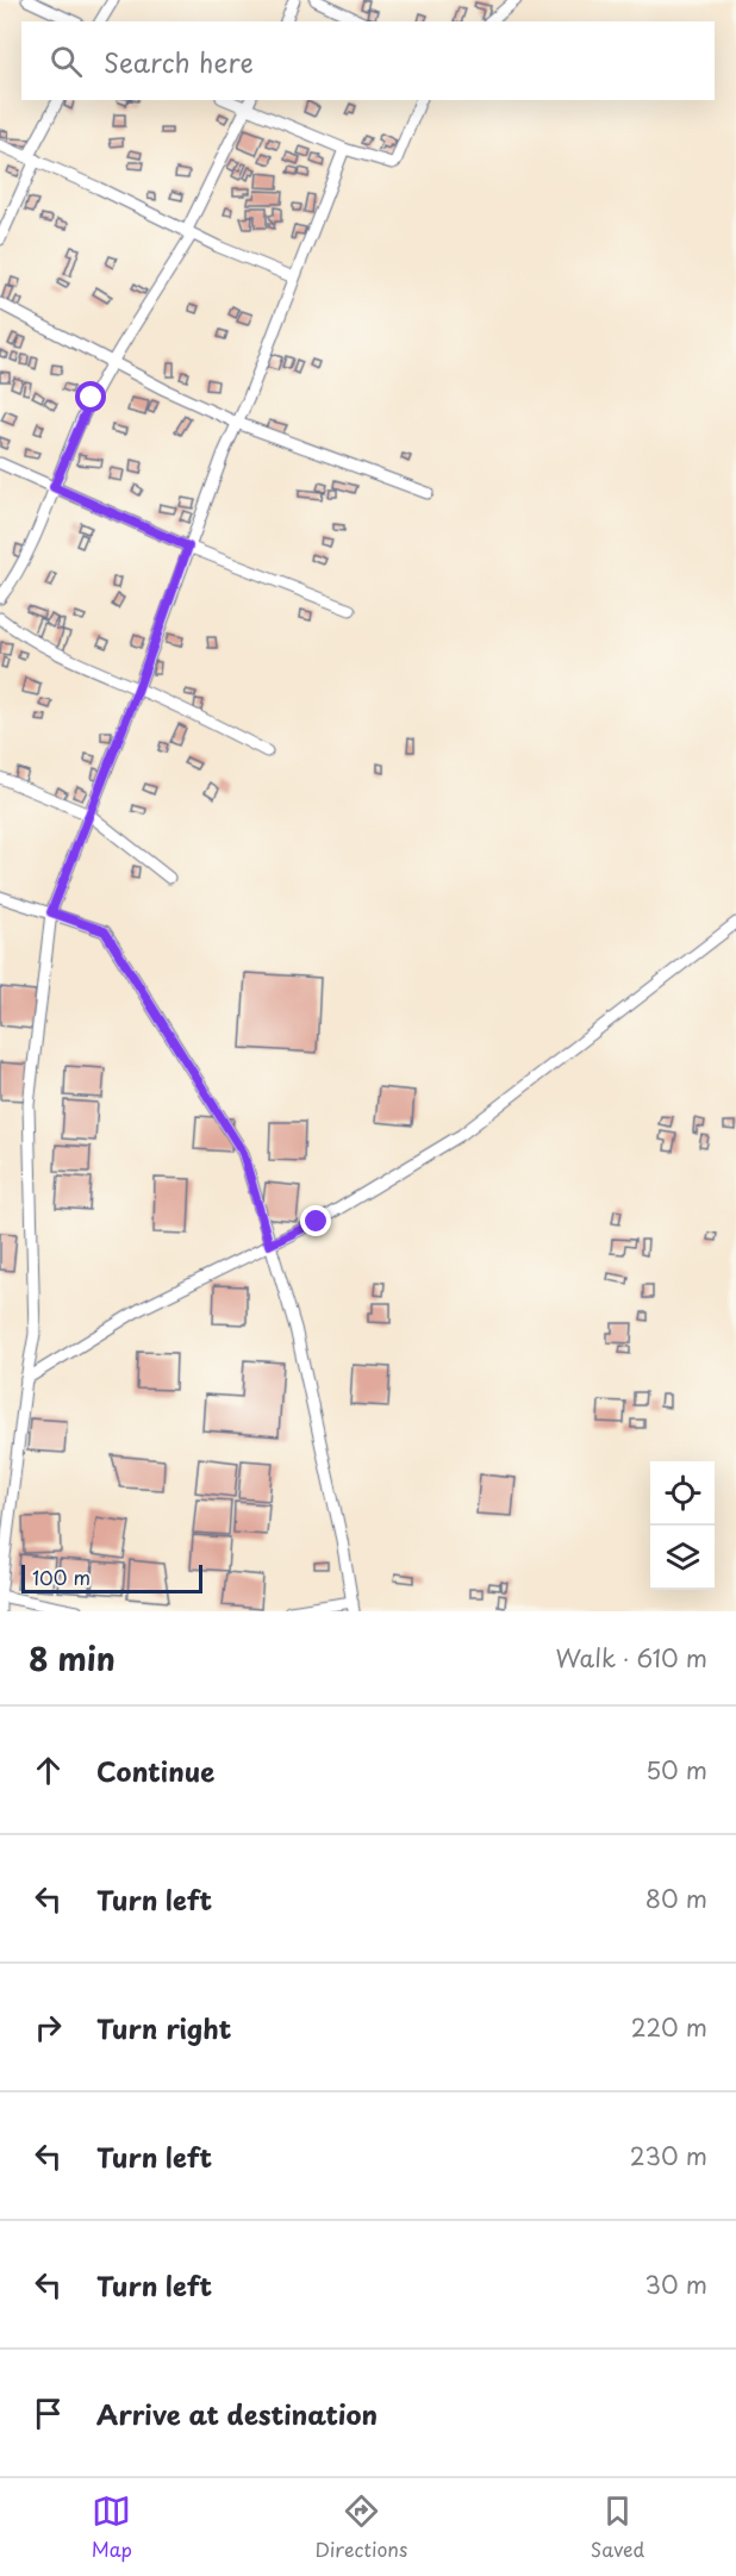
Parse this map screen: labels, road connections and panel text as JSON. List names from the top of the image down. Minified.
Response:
{"scale_bar":"100 m","page":{"search":"Search here","scale":"100 m","heading":["8 min","Walk · 610 m"],"list":[["Continue","50 m"],["Turn left","80 m"],["Turn right","220 m"],["Turn left","230 m"],["Turn left","30 m"],"Arrive at destination"],"nav":["Map","Directions","Saved"]}}
